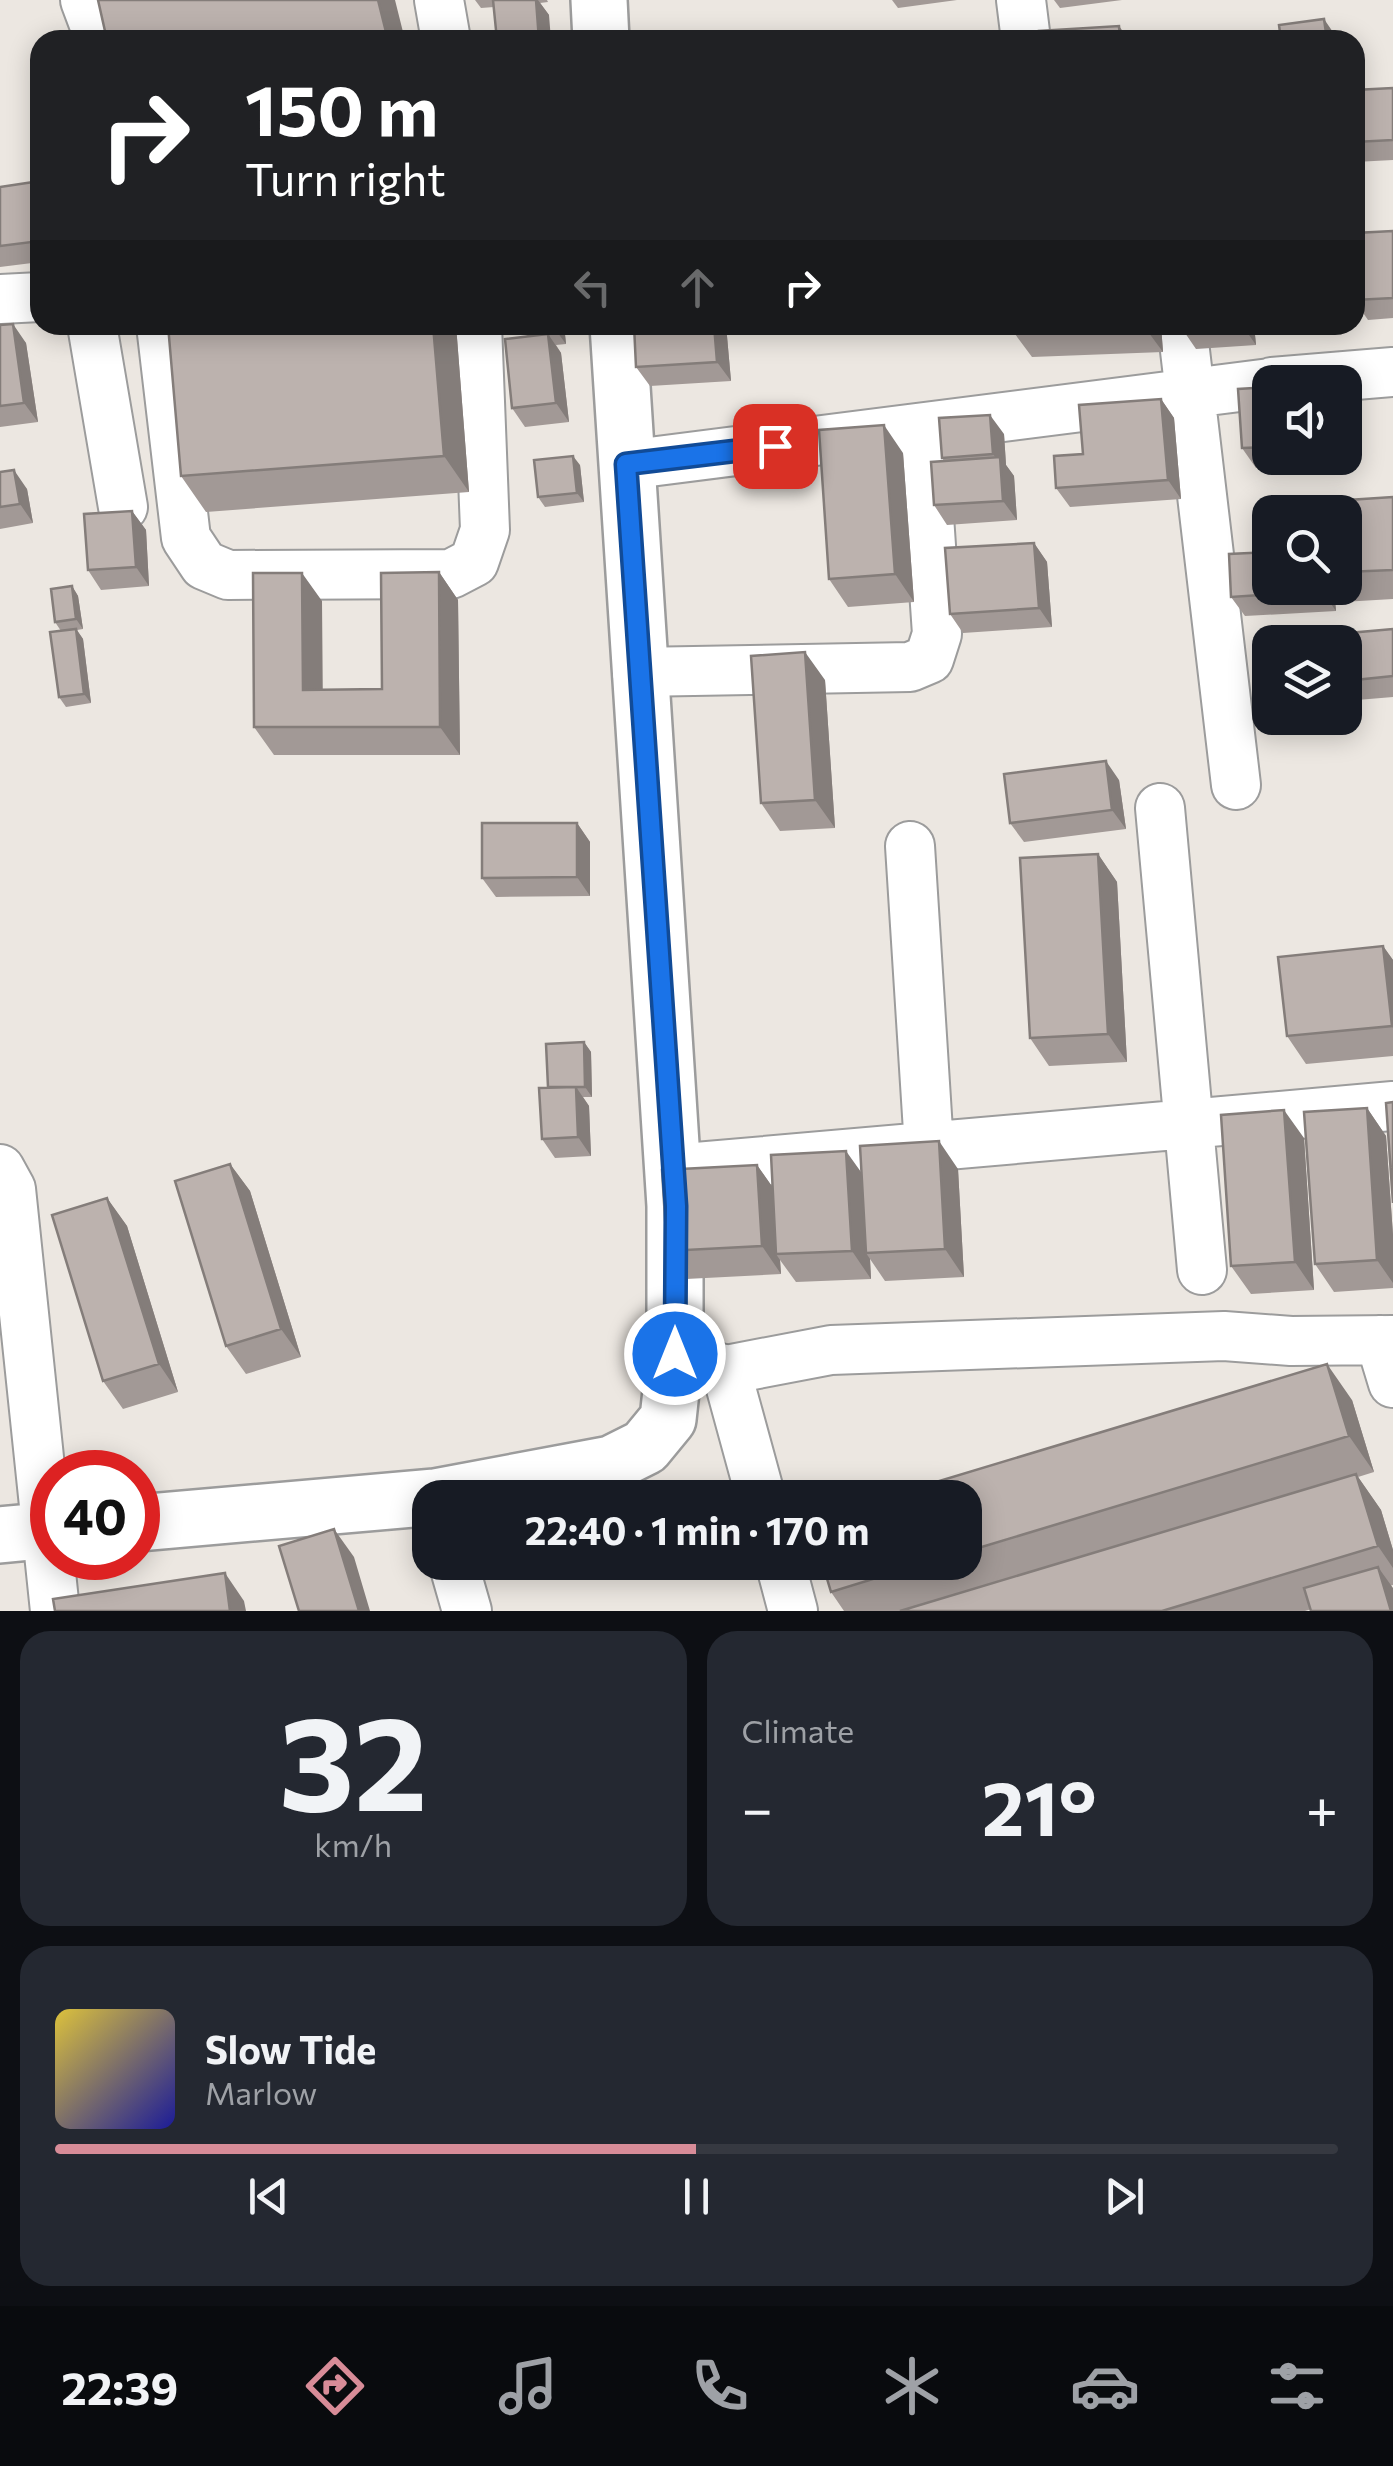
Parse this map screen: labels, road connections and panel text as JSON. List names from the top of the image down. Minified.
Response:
{"page":{"turn":["150 m","Turn right"],"limit":"40","trip":"22:40 · 1 min · 170 m","tile":[["32","km/h"],"Climate"],"heat":["−","21°","+"],"song":["Slow Tide","Marlow"],"tabs":"22:39"}}
